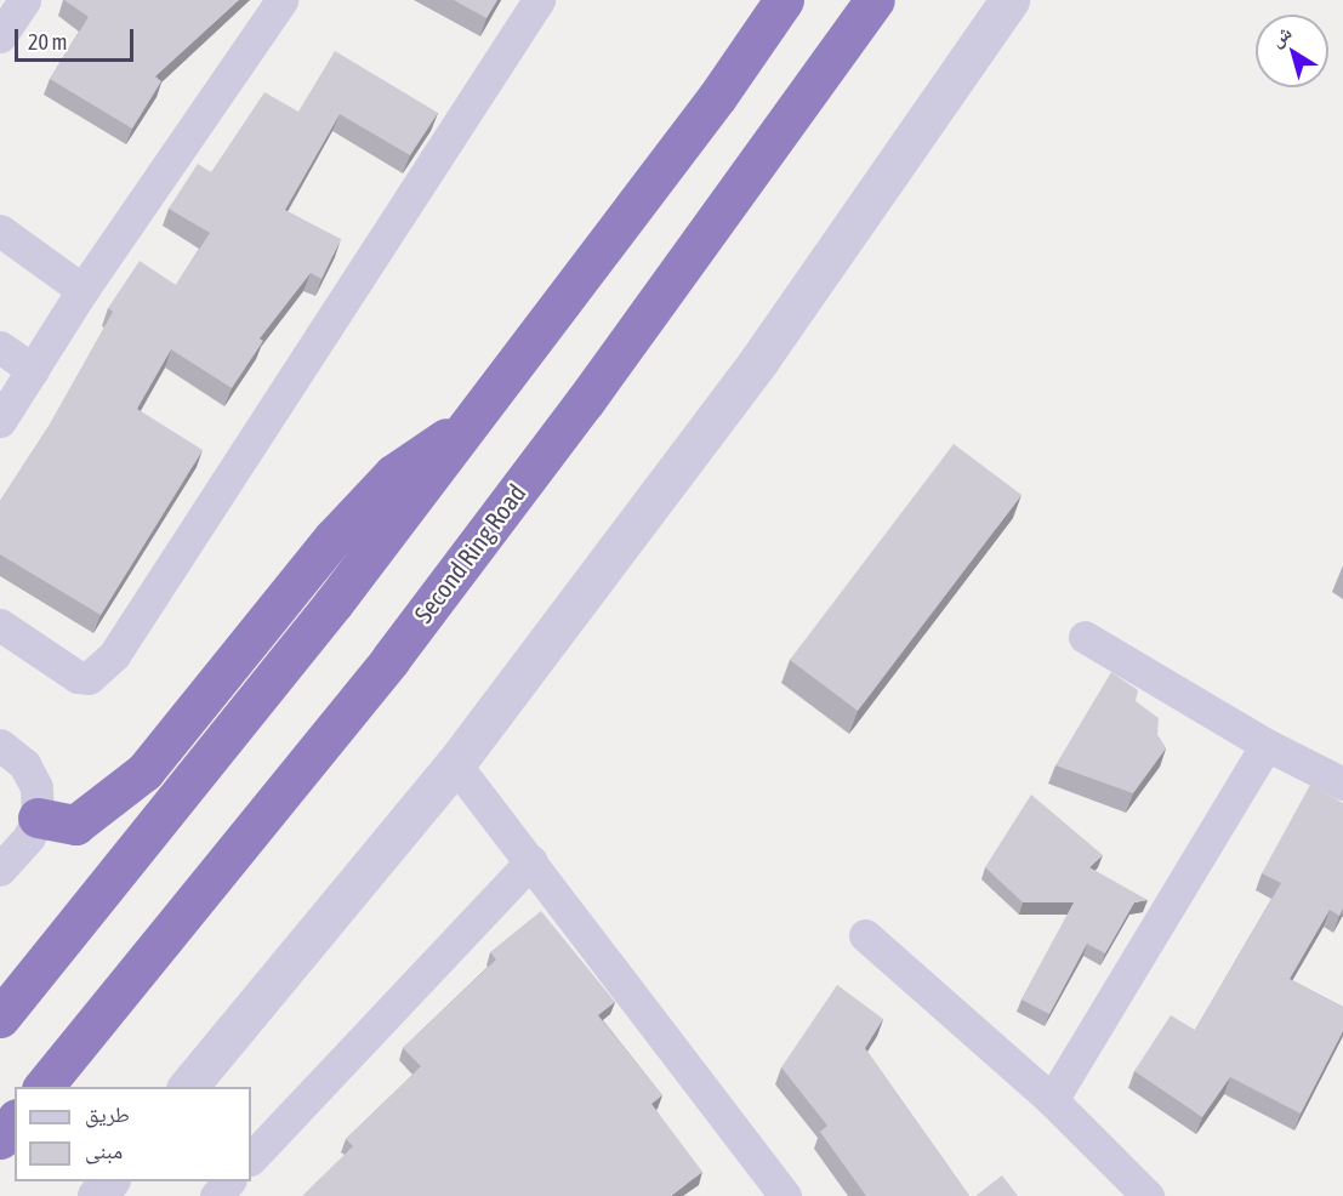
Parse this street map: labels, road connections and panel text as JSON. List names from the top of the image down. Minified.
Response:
{"streets":{"highway":["Second Ring Road"]},"legend":["طريق","مبنى"],"scale_bar":"20 m","north":"top left"}
